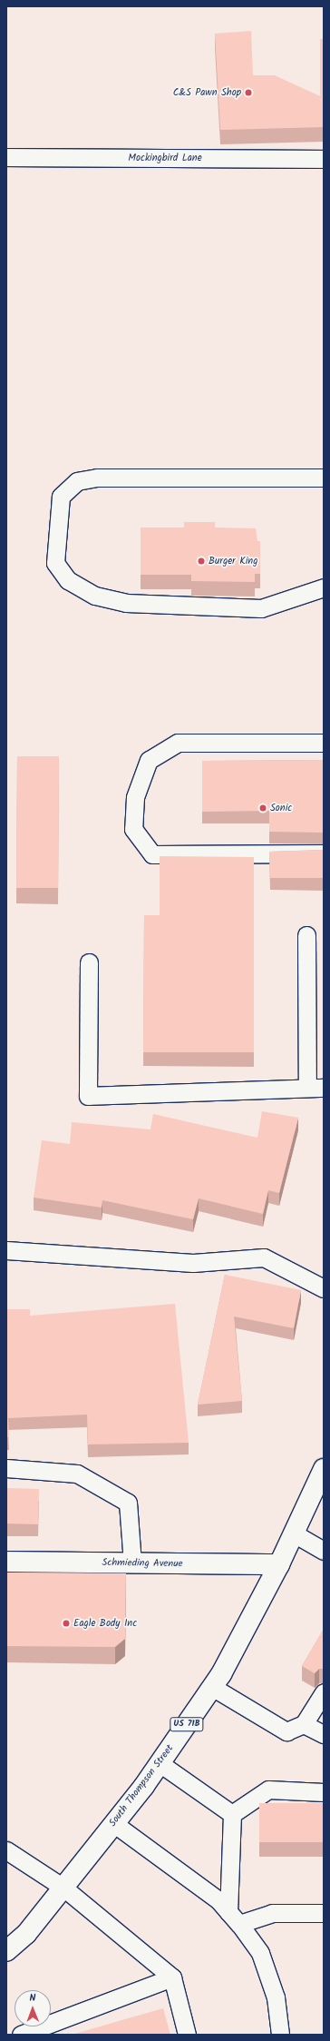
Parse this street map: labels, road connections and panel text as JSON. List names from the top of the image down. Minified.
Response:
{"streets":{"main road":["Schmieding Avenue","US 71B","South Thompson Street"],"lane":["Mockingbird Lane"]},"crossings":[["Schmieding Avenue","South Thompson Street"]],"places":["C&S Pawn Shop","Burger King","Sonic","Eagle Body Inc"],"north":"top"}
